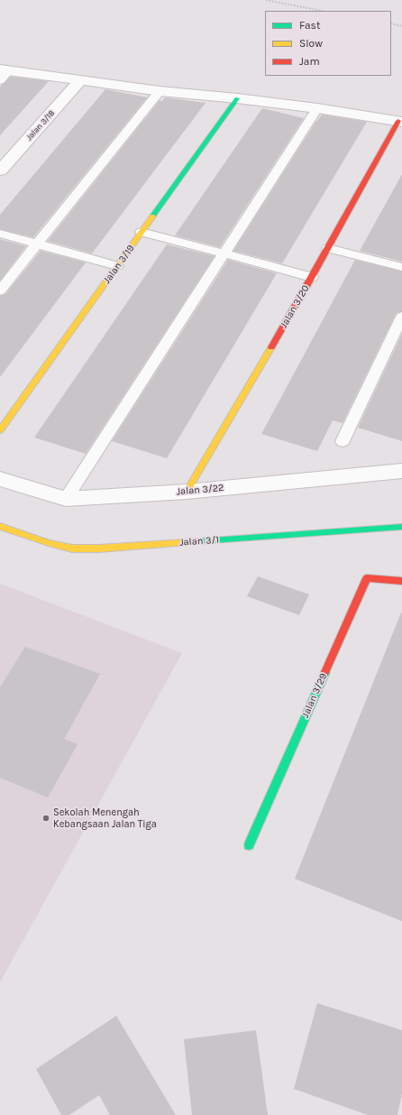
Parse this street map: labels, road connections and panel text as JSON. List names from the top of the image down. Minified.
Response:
{"streets":{"street":["Jalan 3/18","Jalan 3/19","Jalan 3/20","Jalan 3/22","Jalan 3/1","Jalan 3/29"]},"crossings":[["Jalan 3/20","Jalan 3/22"]],"places":["Sekolah Menengah Kebangsaan Jalan Tiga"],"legend":["Fast","Slow","Jam"]}
